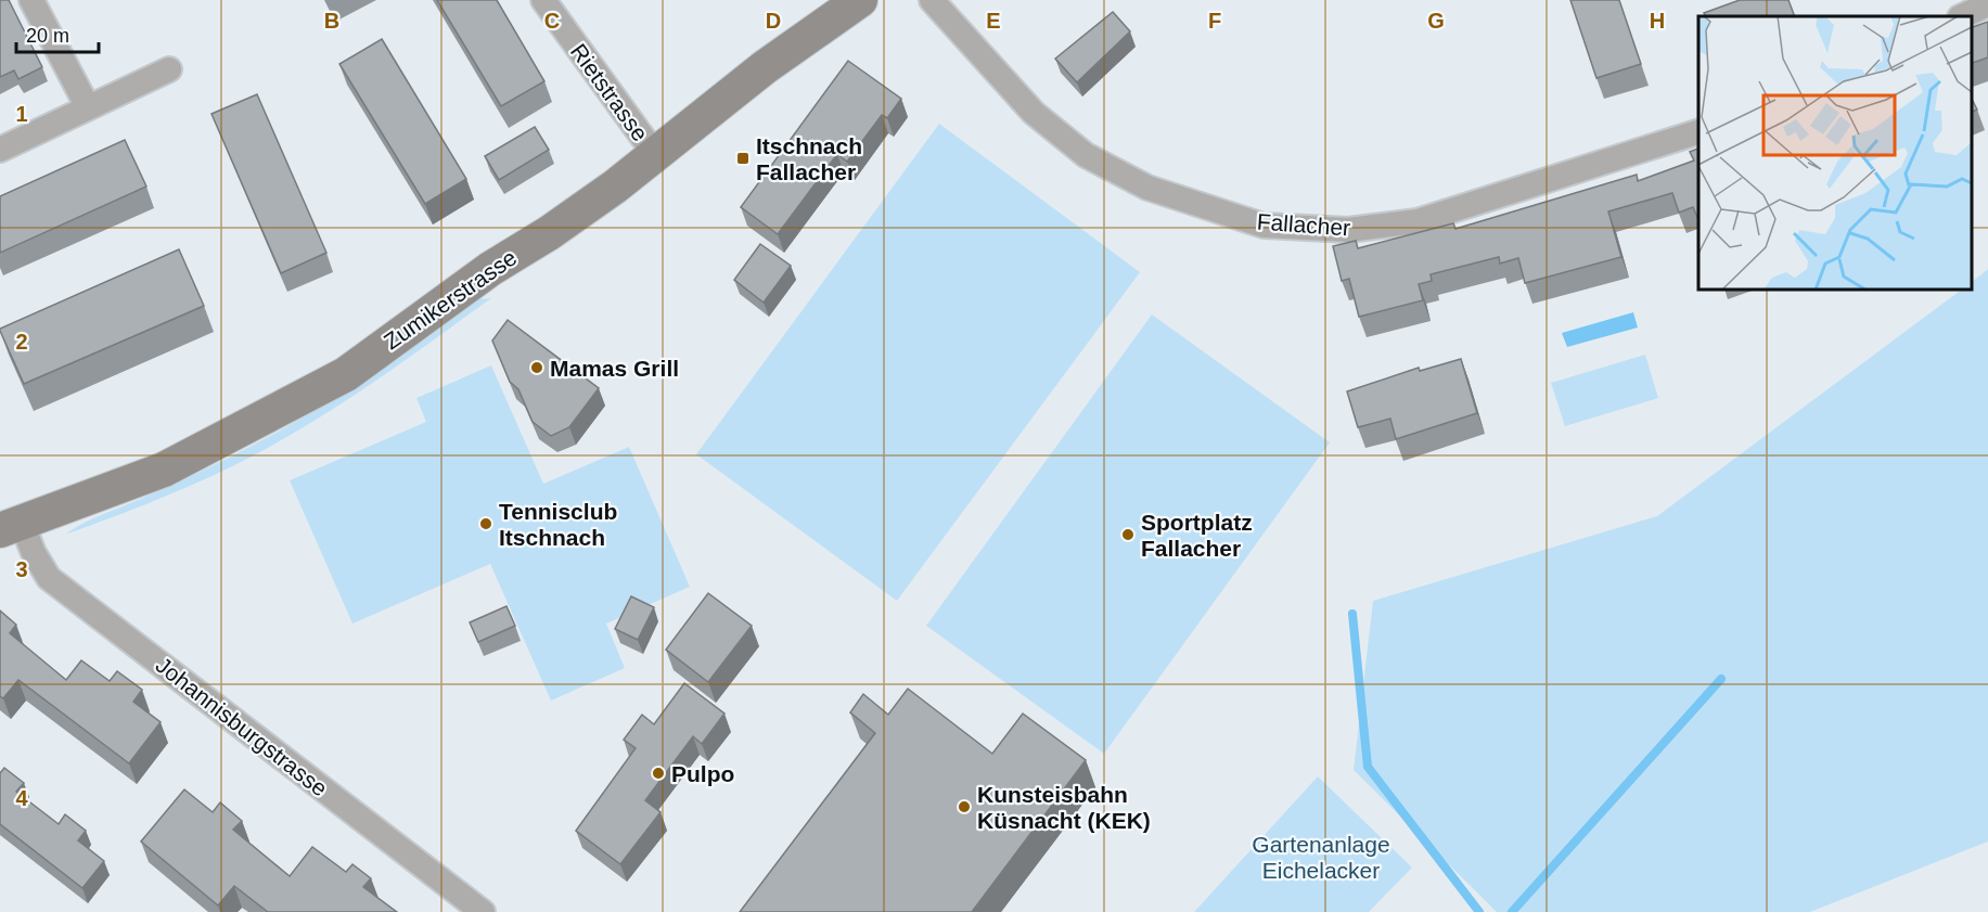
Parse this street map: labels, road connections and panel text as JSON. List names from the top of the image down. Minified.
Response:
{"streets":{"main road":["Zumikerstrasse"],"street":["Rietstrasse","Fallacher","Johannisburgstrasse"]},"crossings":[["Rietstrasse","Zumikerstrasse"],["Zumikerstrasse","Johannisburgstrasse"]],"parks":["Gartenanlage Eichelacker"],"places":{"transit":["Itschnach Fallacher"],"other":["Mamas Grill","Tennisclub Itschnach","Sportplatz Fallacher","Pulpo","Kunsteisbahn Küsnacht (KEK)"]},"scale_bar":"20 m","grid":{"columns":["B","C","D","E","F","G","H"],"rows":["1","2","3","4"]}}
